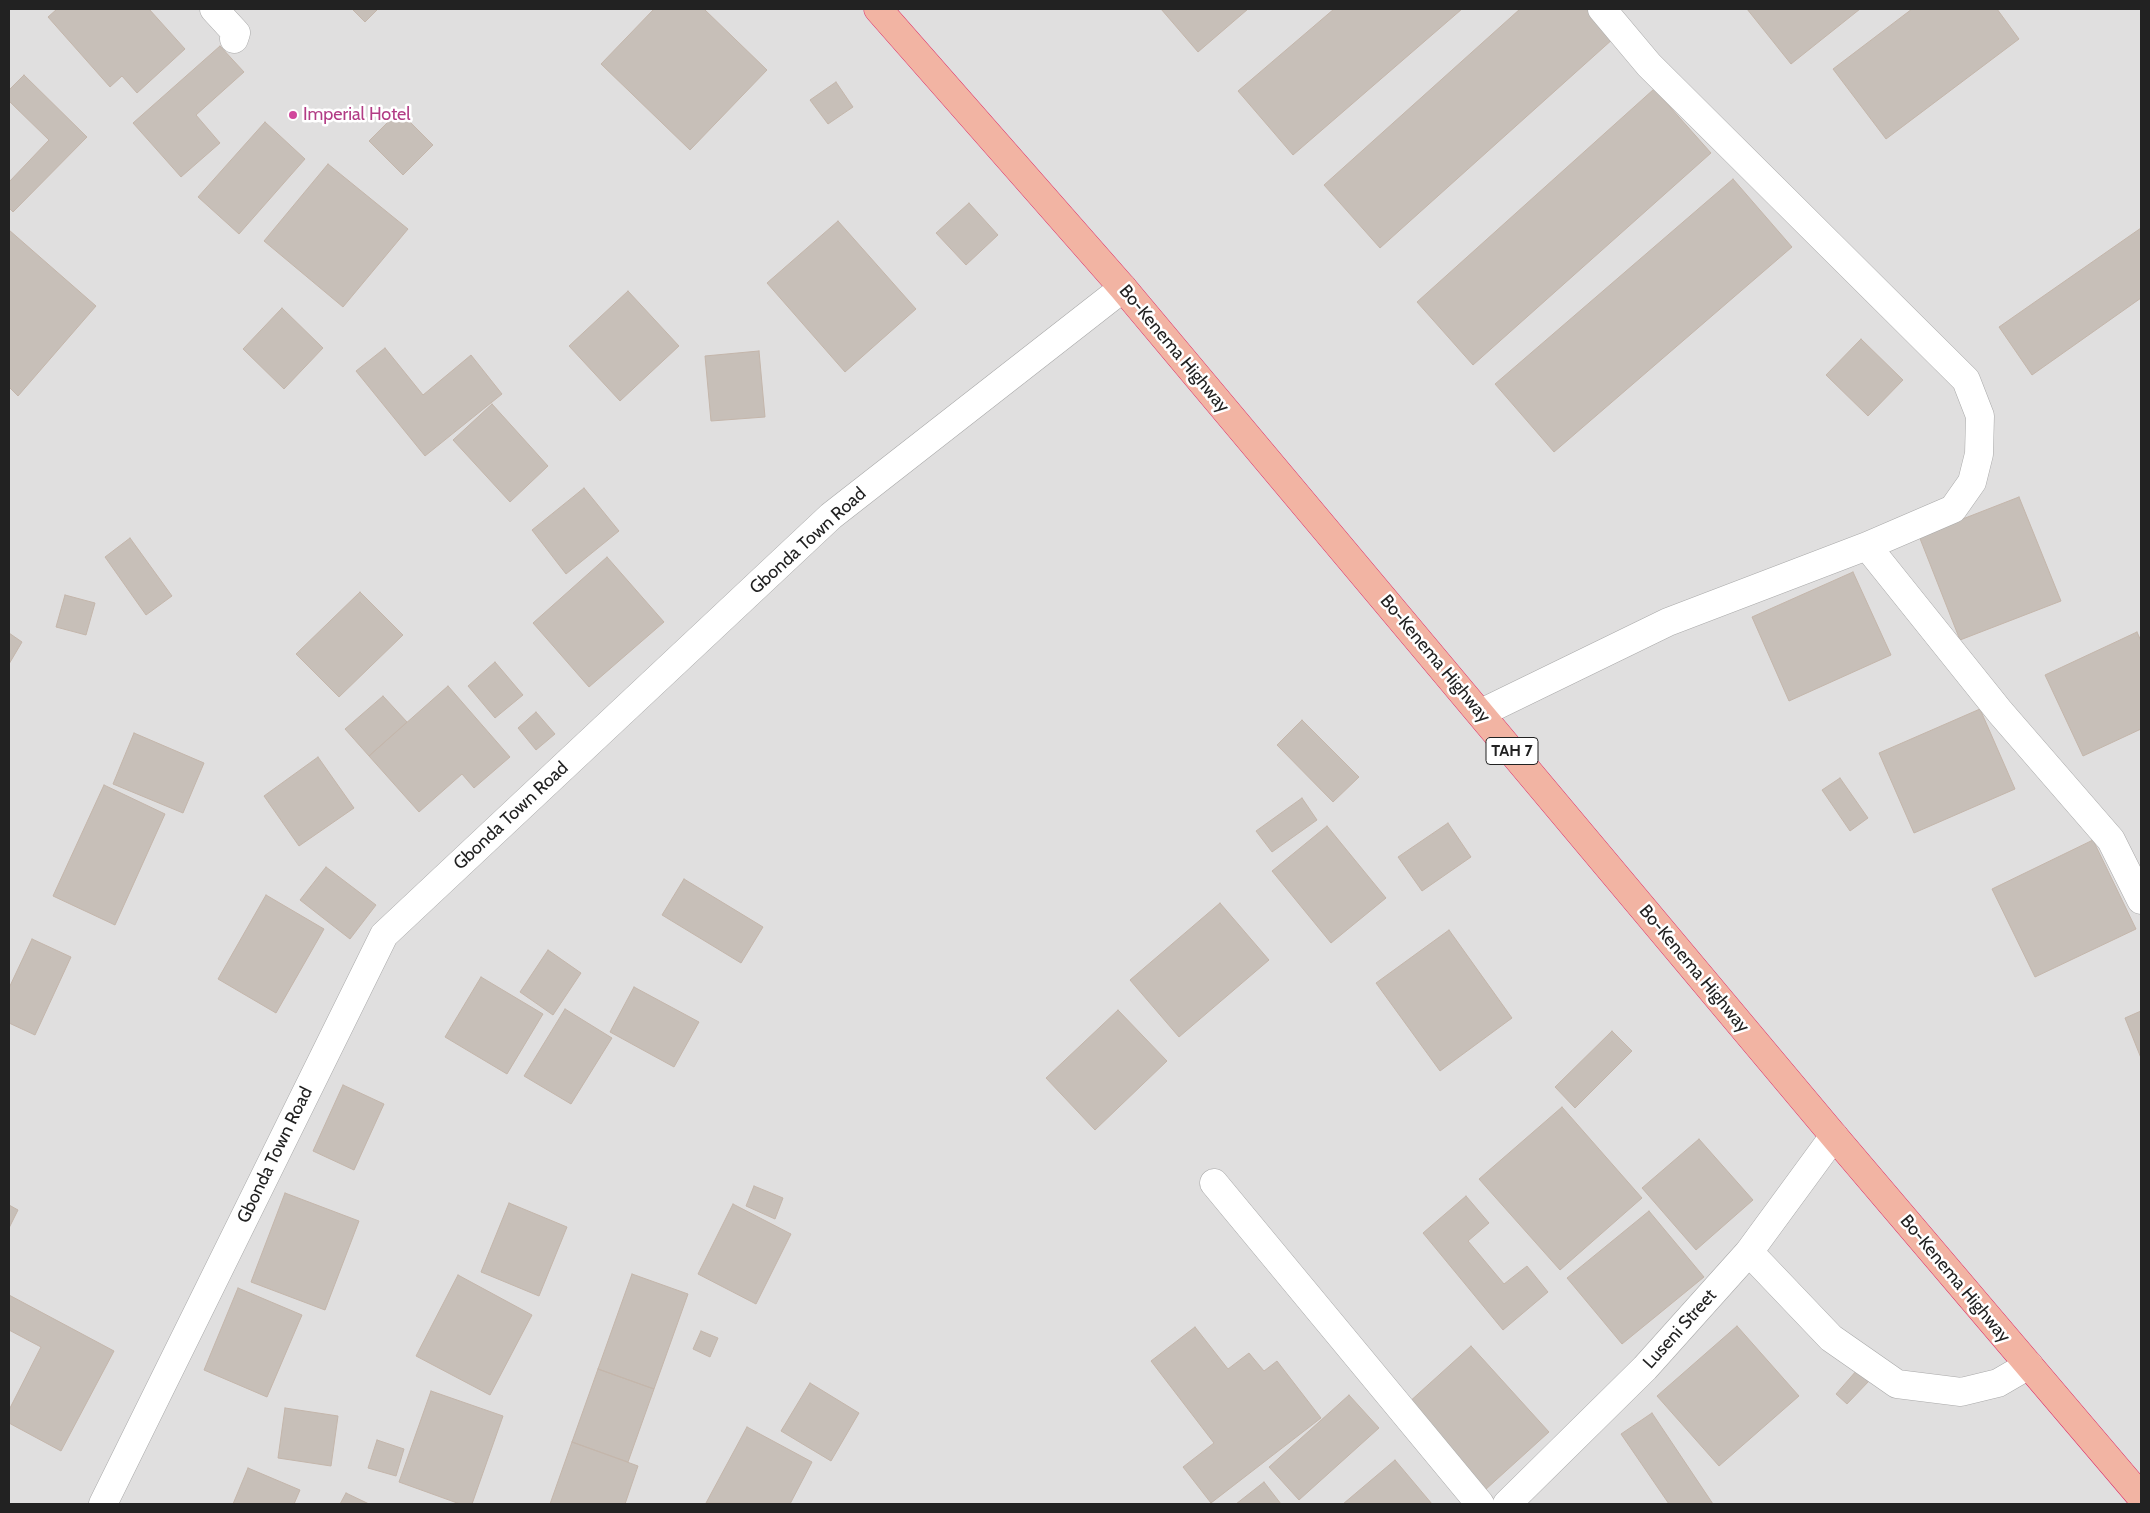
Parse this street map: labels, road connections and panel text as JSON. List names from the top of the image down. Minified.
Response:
{"streets":{"highway":["Bo-Kenema Highway","TAH 7"],"street":["Gbonda Town Road","Luseni Street"]},"crossings":[["Bo-Kenema Highway","Gbonda Town Road"],["Bo-Kenema Highway","Luseni Street"]],"places":["Imperial Hotel"]}
